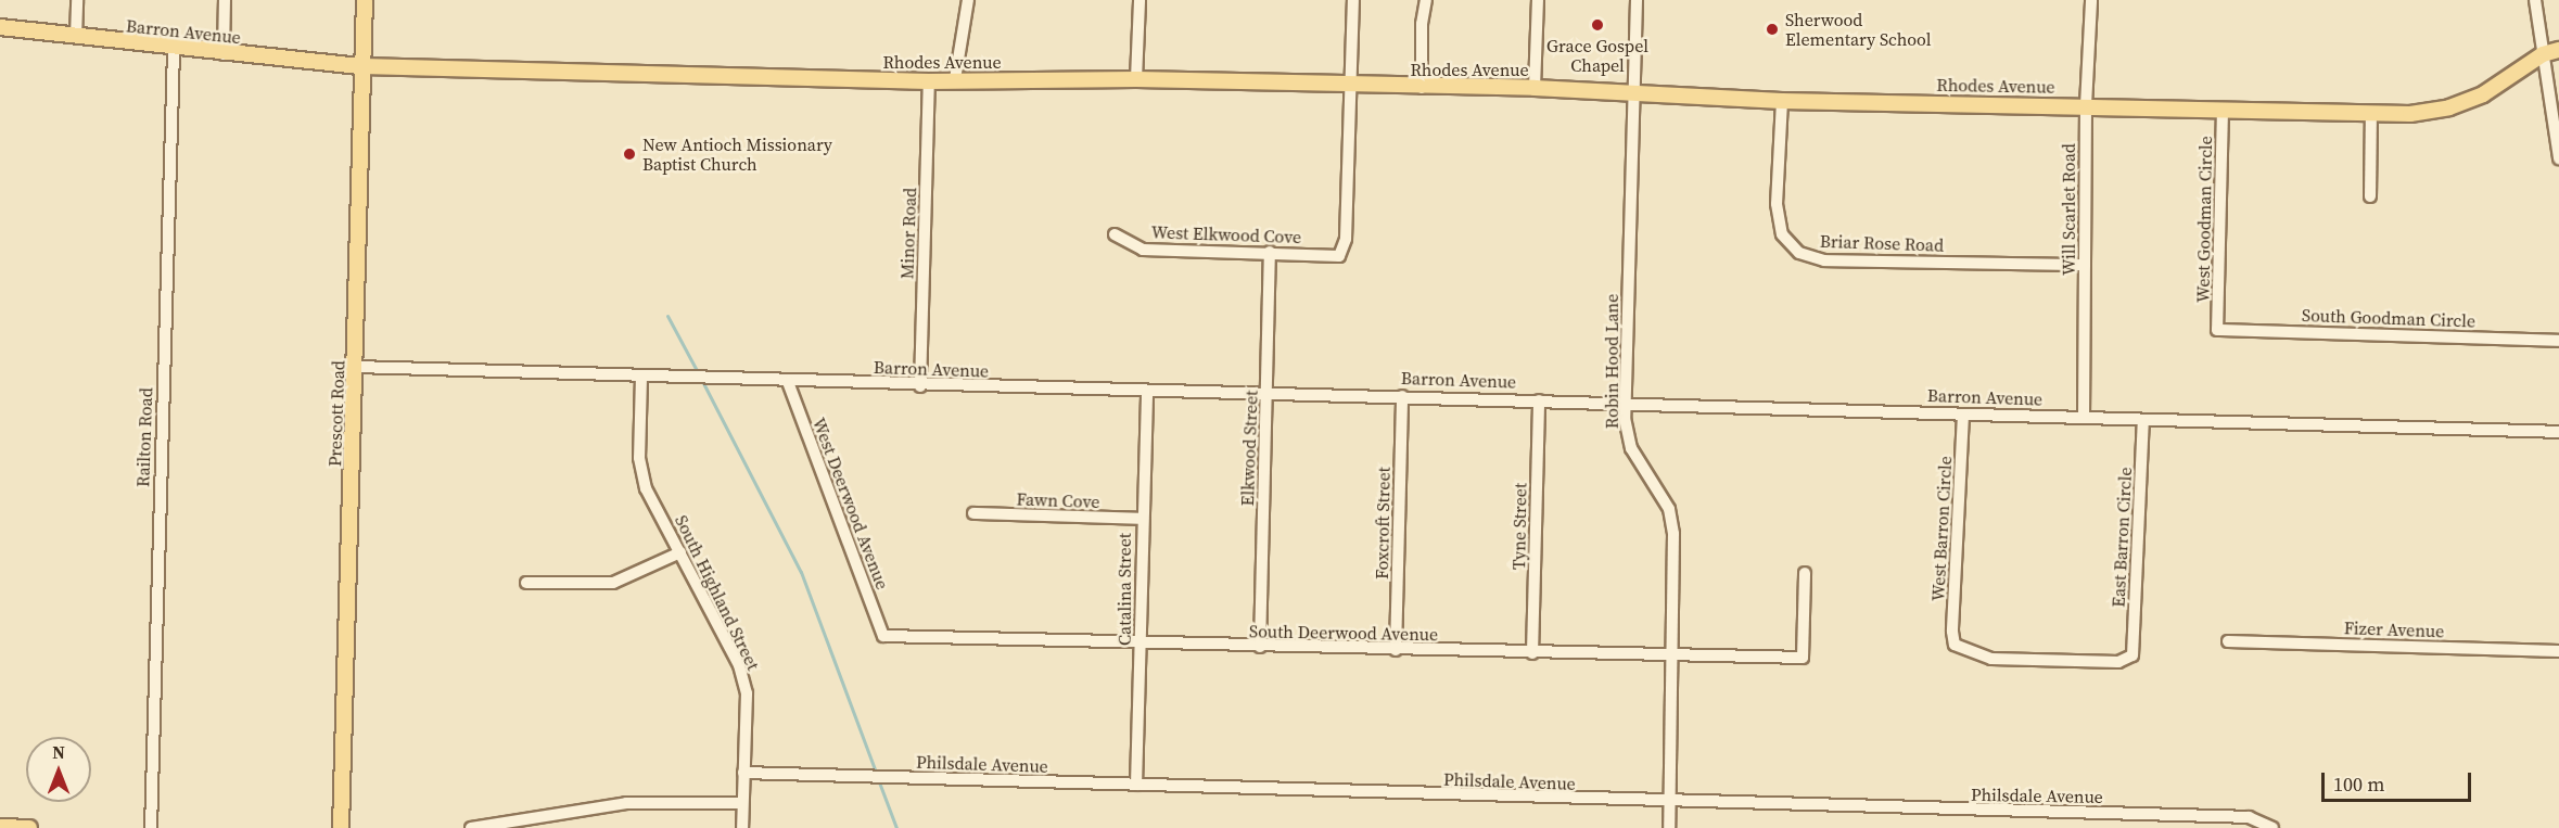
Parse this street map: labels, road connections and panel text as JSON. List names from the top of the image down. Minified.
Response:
{"streets":{"main road":["Barron Avenue","Rhodes Avenue","Prescott Road"],"street":["Will Scarlet Road","West Goodman Circle","Minor Road","West Elkwood Cove","Briar Rose Road","South Goodman Circle","Robin Hood Lane","Railton Road","Elkwood Street","Fawn Cove","West Deerwood Avenue","Foxcroft Street","Tyne Street","West Barron Circle","East Barron Circle","Catalina Street","South Highland Street","Fizer Avenue","South Deerwood Avenue","Philsdale Avenue"]},"crossings":[["Barron Avenue","Rhodes Avenue"],["Barron Avenue","Will Scarlet Road"],["Barron Avenue","Minor Road"],["Barron Avenue","Robin Hood Lane"],["Barron Avenue","Prescott Road"],["Barron Avenue","Railton Road"],["Barron Avenue","Elkwood Street"],["Barron Avenue","West Deerwood Avenue"],["Barron Avenue","Foxcroft Street"],["Barron Avenue","Tyne Street"],["Barron Avenue","West Barron Circle"],["Barron Avenue","East Barron Circle"],["Barron Avenue","Catalina Street"],["Barron Avenue","South Highland Street"],["Rhodes Avenue","Will Scarlet Road"],["Rhodes Avenue","West Goodman Circle"],["Rhodes Avenue","Minor Road"],["Rhodes Avenue","West Elkwood Cove"],["Rhodes Avenue","Briar Rose Road"],["Rhodes Avenue","Robin Hood Lane"],["Rhodes Avenue","Prescott Road"],["Will Scarlet Road","Briar Rose Road"],["West Goodman Circle","South Goodman Circle"],["West Elkwood Cove","Elkwood Street"],["Robin Hood Lane","South Deerwood Avenue"],["Robin Hood Lane","Philsdale Avenue"],["Elkwood Street","South Deerwood Avenue"],["Fawn Cove","Catalina Street"],["West Deerwood Avenue","South Deerwood Avenue"],["Foxcroft Street","South Deerwood Avenue"],["Tyne Street","South Deerwood Avenue"],["West Barron Circle","East Barron Circle"],["Catalina Street","South Deerwood Avenue"],["Catalina Street","Philsdale Avenue"],["South Highland Street","Philsdale Avenue"]],"places":["Grace Gospel Chapel","Sherwood Elementary School","New Antioch Missionary Baptist Church"],"scale_bar":"100 m","north":"top"}
